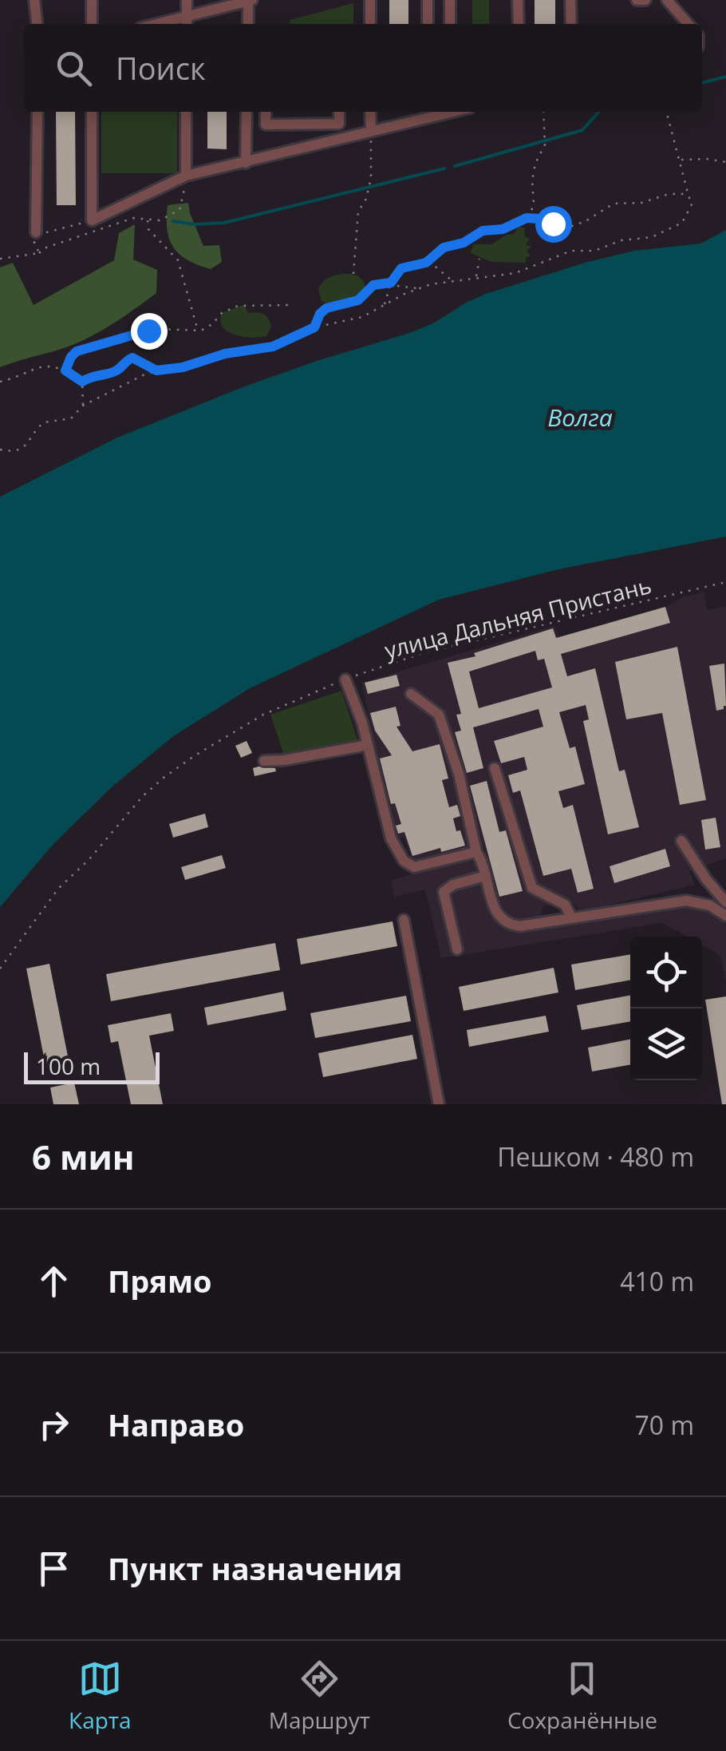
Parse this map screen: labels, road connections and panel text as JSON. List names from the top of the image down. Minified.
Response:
{"streets":{"path":["улица Дальняя Пристань"]},"water":["Волга"],"scale_bar":"100 m","page":{"search":"Поиск","scale":"100 m","heading":["6 мин","Пешком · 480 m"],"list":[["Прямо","410 m"],["Направо","70 m"],"Пункт назначения"],"nav":["Карта","Маршрут","Сохранённые"]}}
